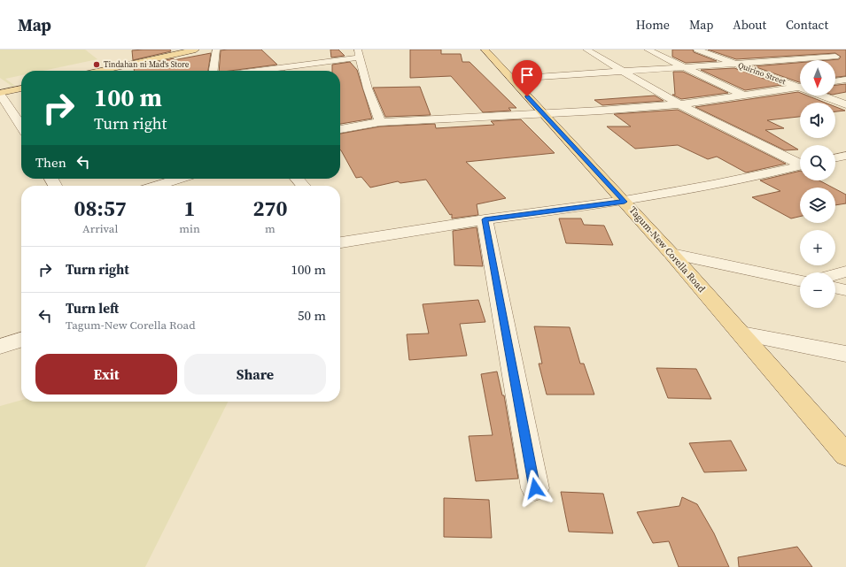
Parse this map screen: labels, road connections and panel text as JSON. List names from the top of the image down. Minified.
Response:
{"streets":{"main road":["Tagum-New Corella Road"],"street":["Quirino Street"]},"places":["Tindahan ni Mad's Store"],"north":"bottom","page":{"header":"Map","nav":["Home","Map","About","Contact"],"map_buttons":["+","−"],"turn":["100 m","Turn right"],"then":"Then","eta":["08:57","Arrival","1","min","270","m"],"list":[{"name":"Turn right","value":"100 m"},{"name":"Turn left","note":"Tagum-New Corella Road","value":"50 m"}],"buttons":["Exit","Share"]}}
